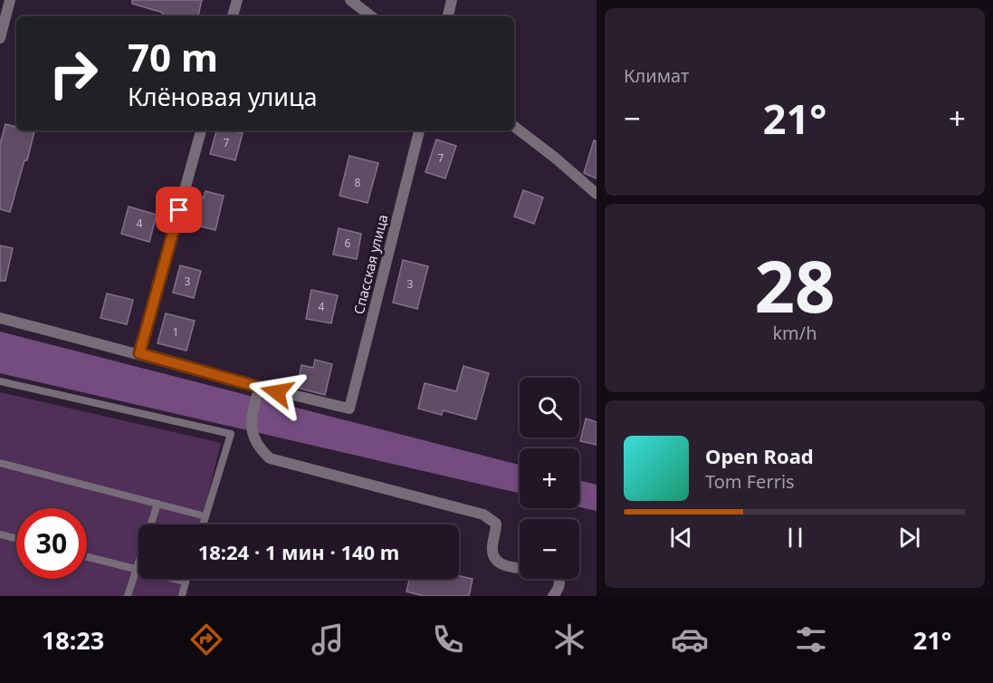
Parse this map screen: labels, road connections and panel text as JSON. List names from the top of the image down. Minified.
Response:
{"streets":{"street":["Спасская улица"]},"house_numbers":["7","7","8","4","6","3","3","4","1"],"page":{"tile":["Климат",["28","km/h"]],"turn":["70 m","Клёновая улица"],"heat":["−","21°","+"],"map_buttons":["+","−"],"song":["Open Road","Tom Ferris"],"limit":"30","trip":"18:24 · 1 мин · 140 m","tabs":["18:23","21°"]}}
